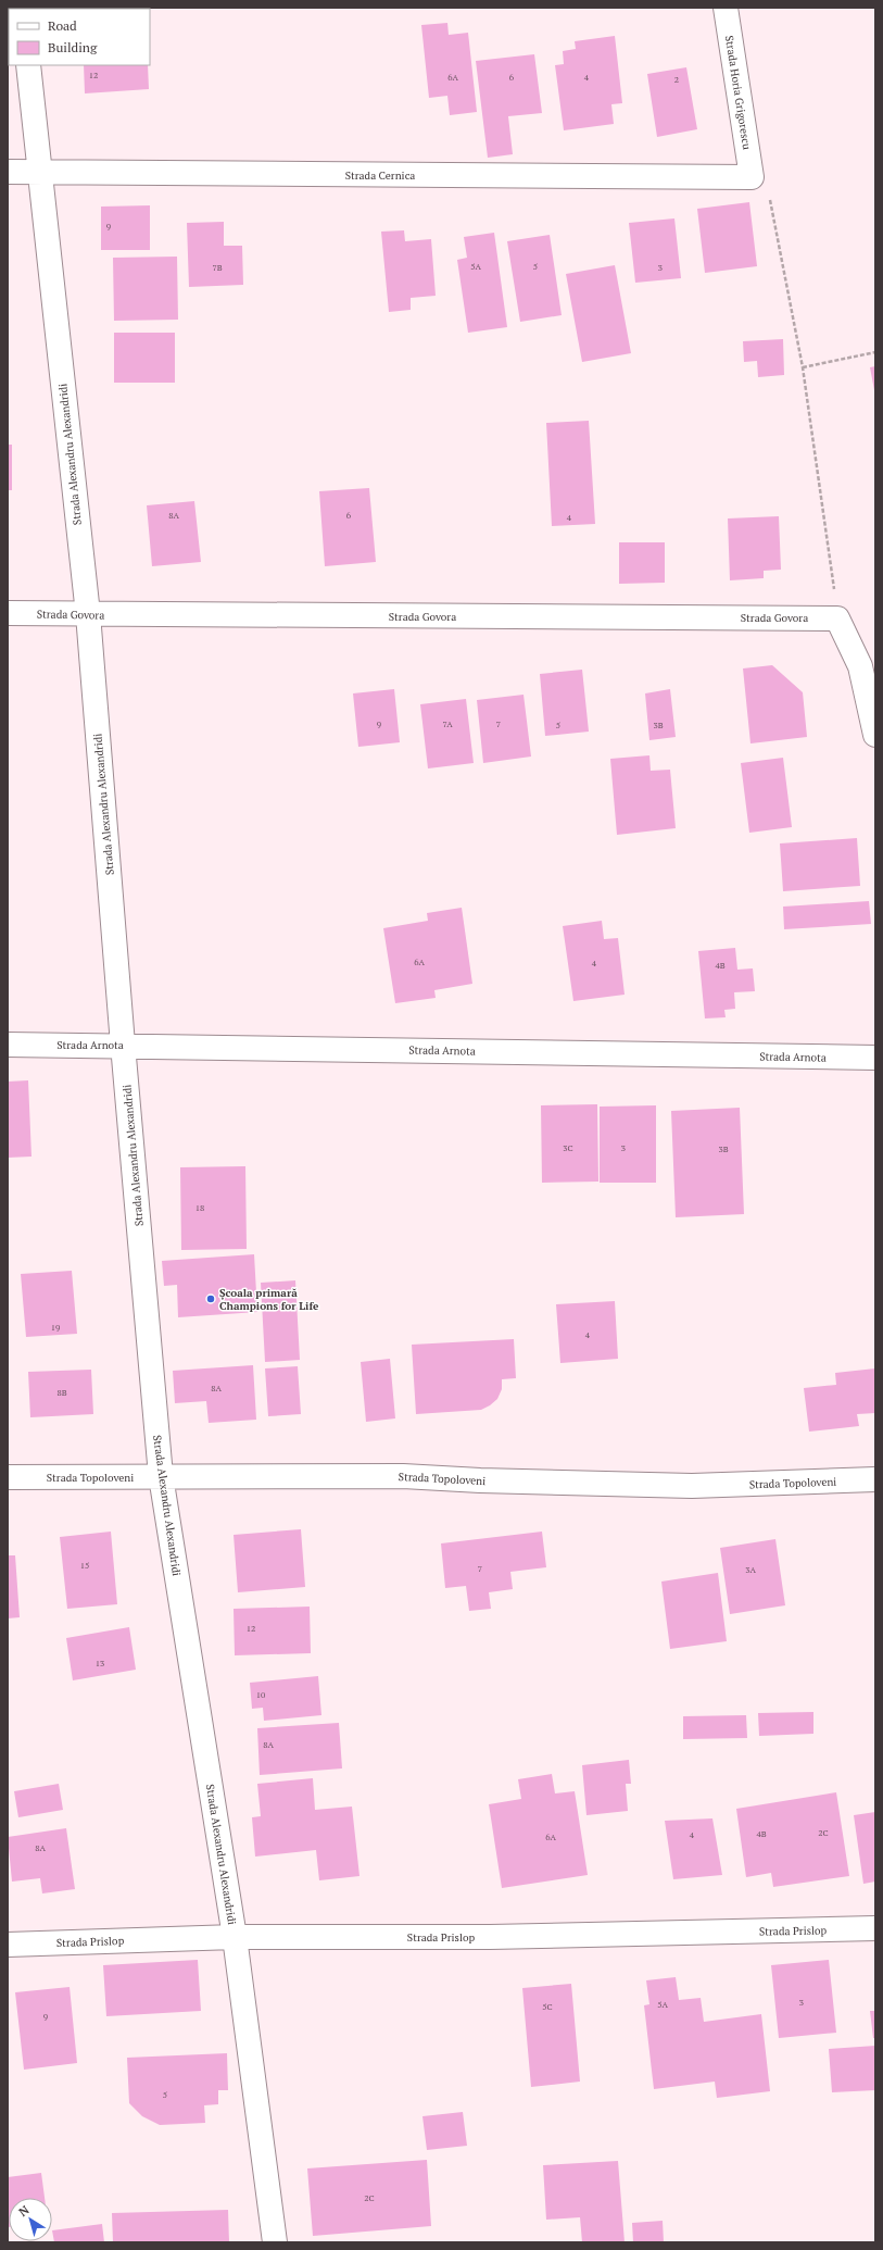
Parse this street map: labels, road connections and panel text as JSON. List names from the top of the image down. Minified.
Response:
{"streets":{"street":["Strada Horia Grigorescu","Strada Cernica","Strada Alexandru Alexandridi","Strada Govora","Strada Arnota","Strada Topoloveni","Strada Prislop"]},"crossings":[["Strada Horia Grigorescu","Strada Cernica"],["Strada Cernica","Strada Alexandru Alexandridi"],["Strada Alexandru Alexandridi","Strada Govora"],["Strada Alexandru Alexandridi","Strada Arnota"],["Strada Alexandru Alexandridi","Strada Topoloveni"],["Strada Alexandru Alexandridi","Strada Prislop"]],"places":["Școala primară Champions for Life"],"house_numbers":["12","6A","6","4","2","9","5A","5","7B","3","8A","6","4","9","7A","7","5","3B","6A","4","4B","3C","3","3B","18","19","4","8A","8B","15","7","3A","12","13","10","8A","2C","4B","4","6A","8A","3","5A","5C","9","5","2C"],"legend":["Road","Building"],"north":"top left"}
